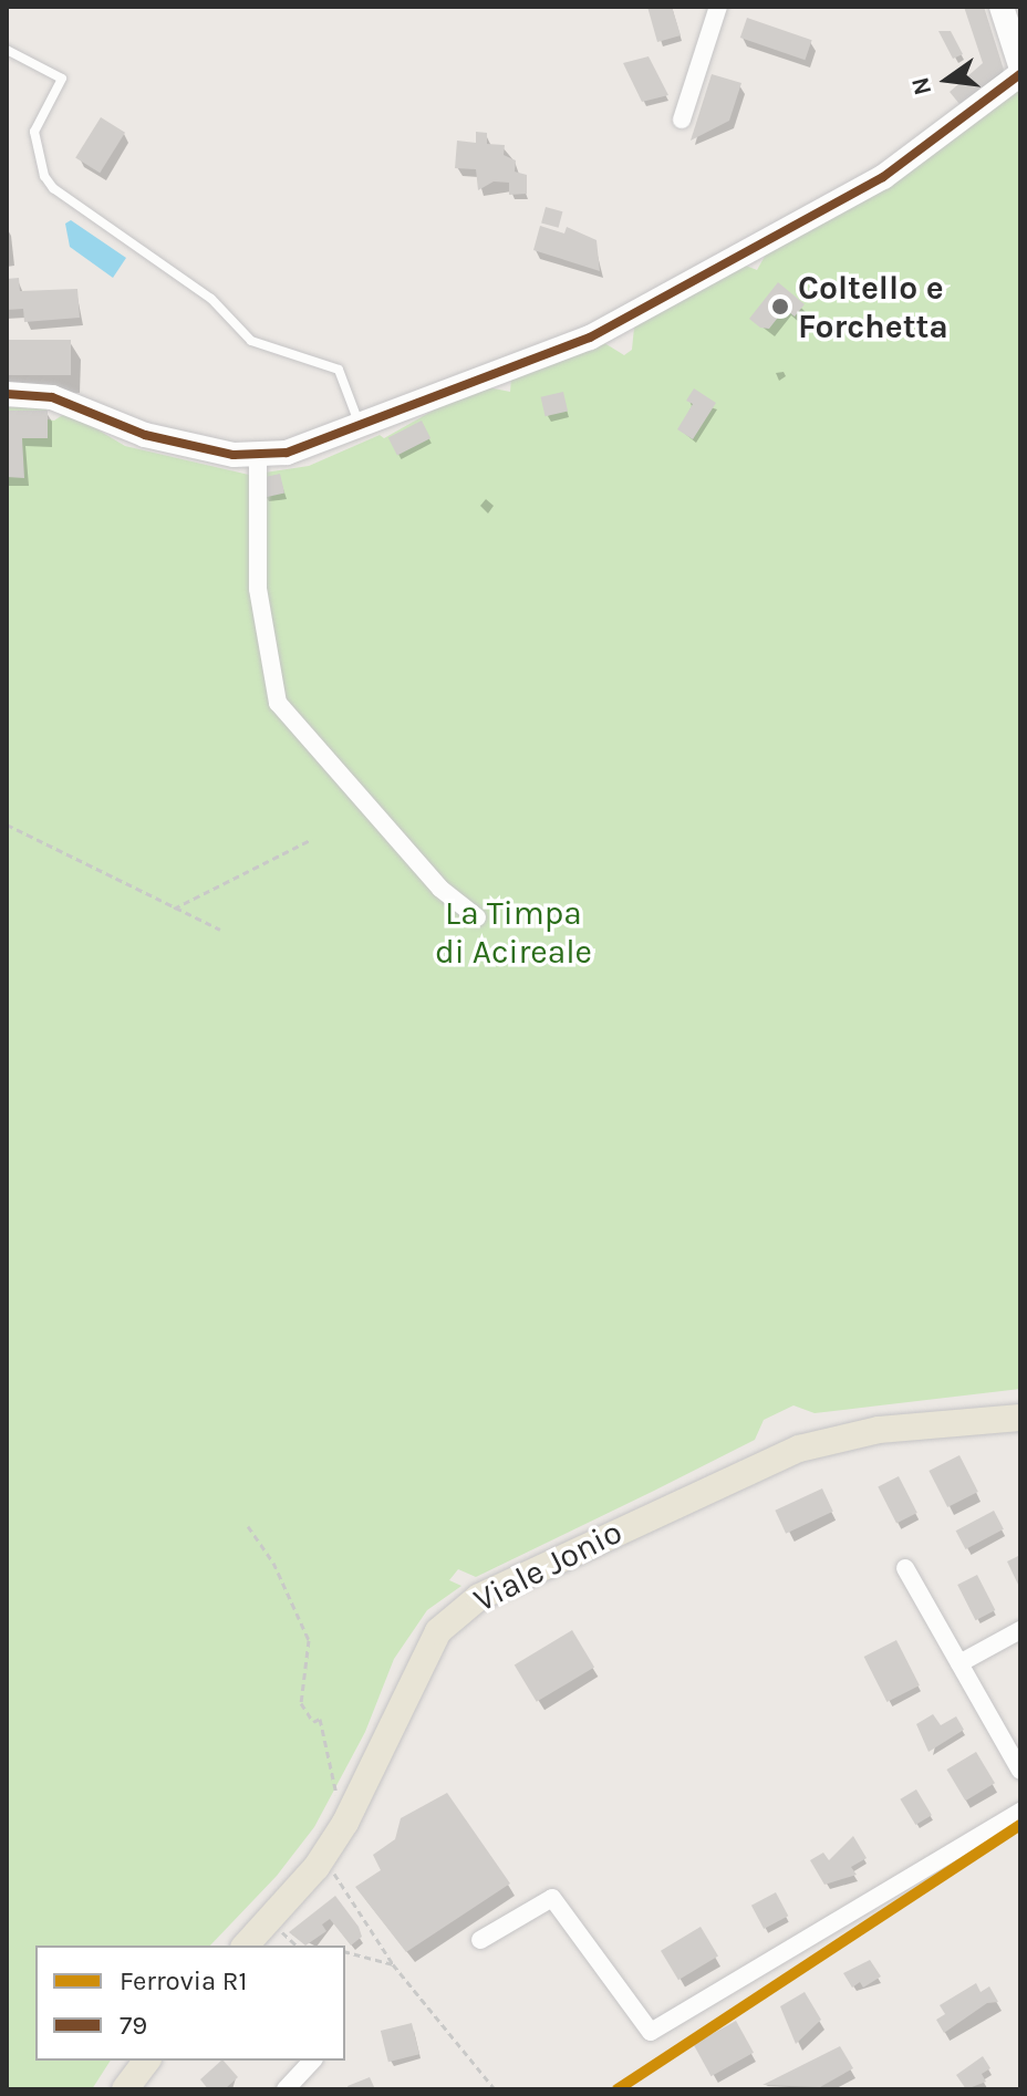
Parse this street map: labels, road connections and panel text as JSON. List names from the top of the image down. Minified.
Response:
{"streets":{"main road":["Viale Jonio"]},"parks":["La Timpa di Acireale"],"places":["Coltello e Forchetta"],"lines":["transit line 79","rail line R1"],"legend":["Ferrovia R1","79"],"north":"left"}
